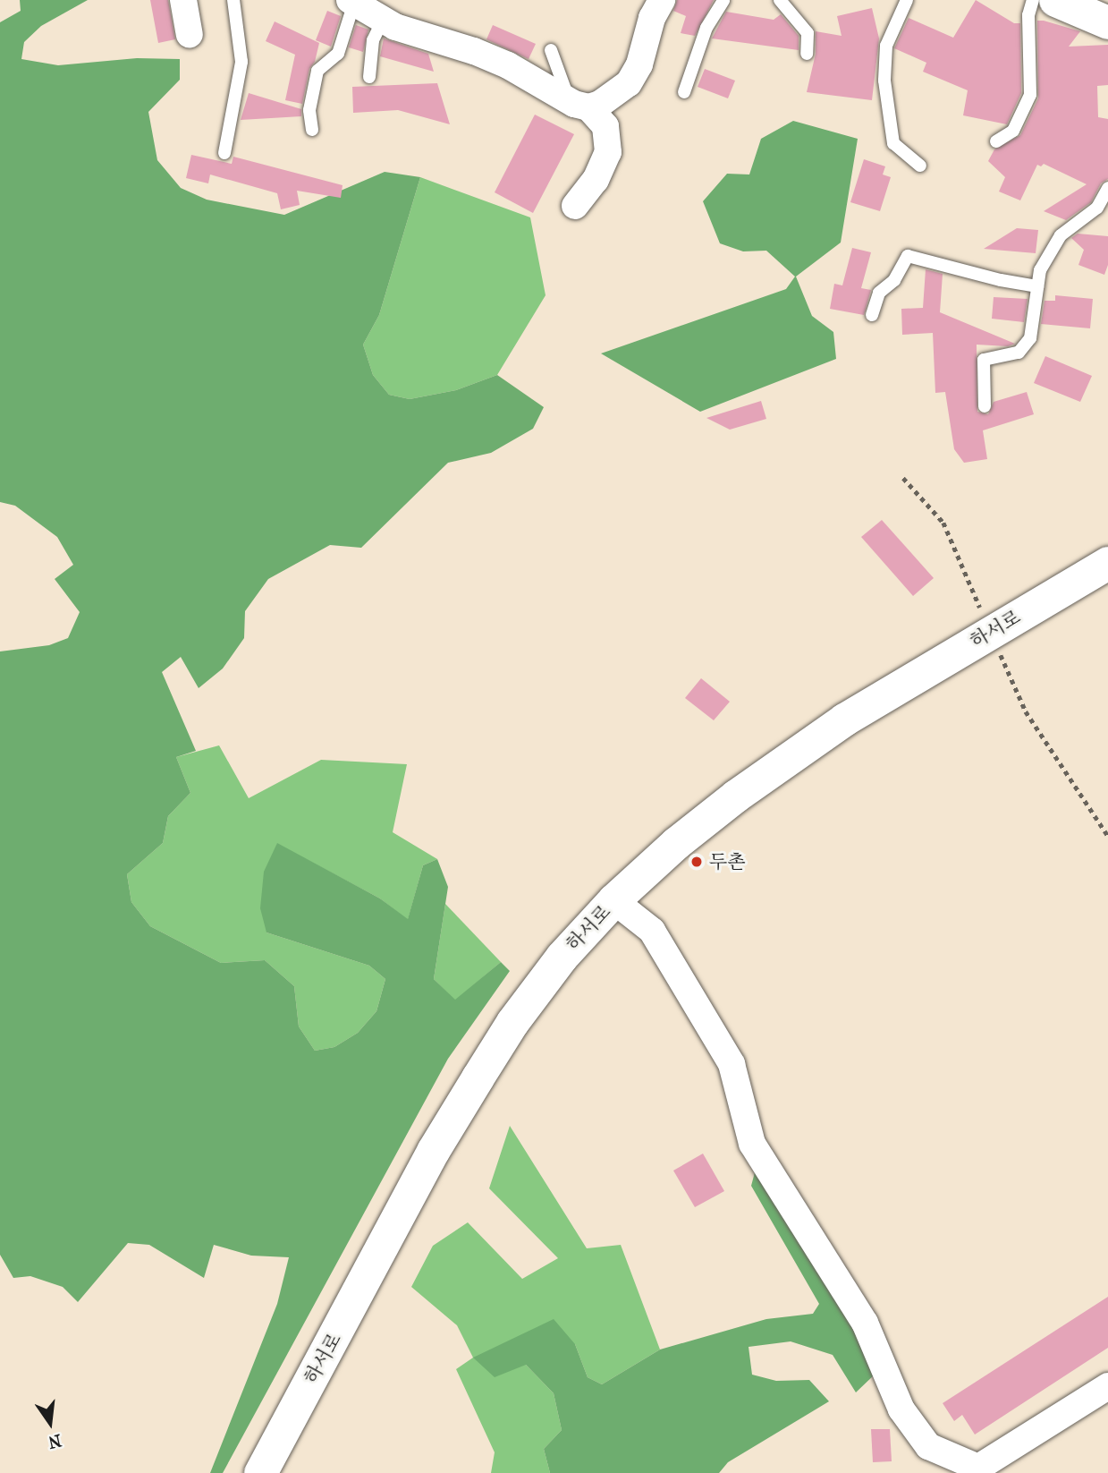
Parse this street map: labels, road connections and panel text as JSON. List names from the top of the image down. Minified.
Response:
{"streets":{"street":["하서로"]},"places":["두촌"],"north":"bottom"}
